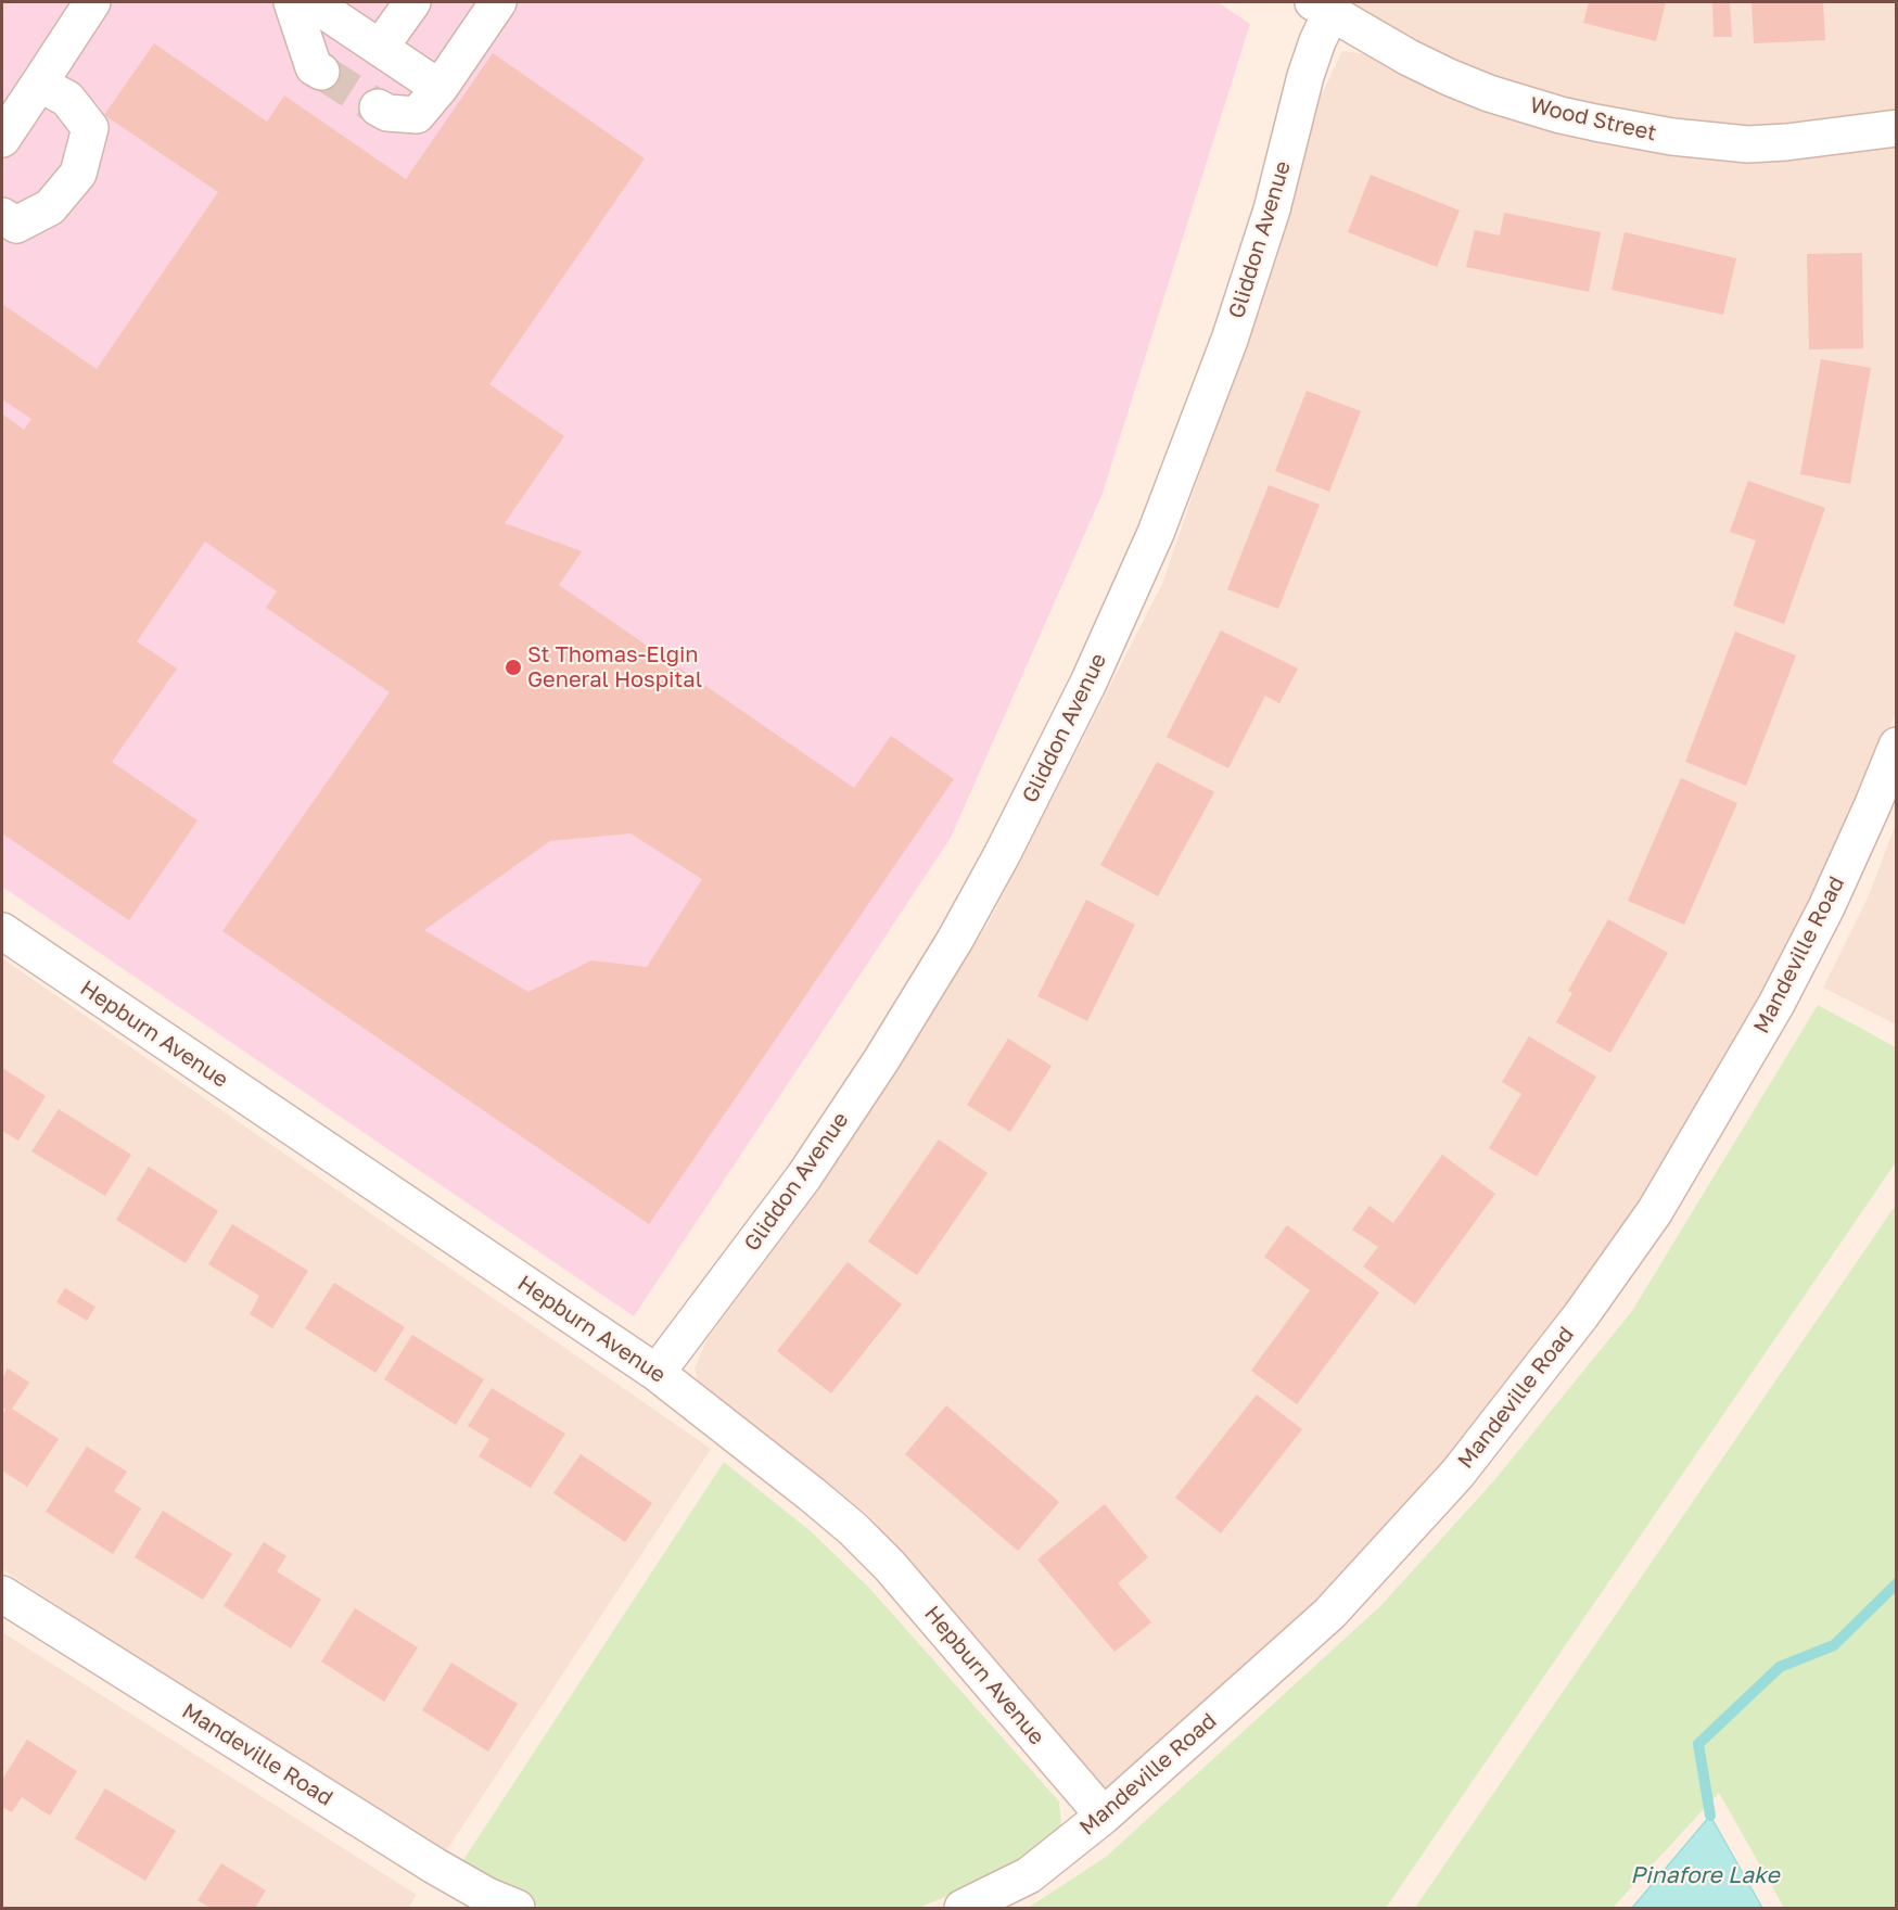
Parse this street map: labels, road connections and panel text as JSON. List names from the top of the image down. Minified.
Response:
{"streets":{"street":["Wood Street","Gliddon Avenue","Mandeville Road","Hepburn Avenue"]},"crossings":[["Wood Street","Gliddon Avenue"],["Gliddon Avenue","Hepburn Avenue"],["Mandeville Road","Hepburn Avenue"]],"water":["Pinafore Lake"],"places":["St Thomas-Elgin General Hospital"]}
